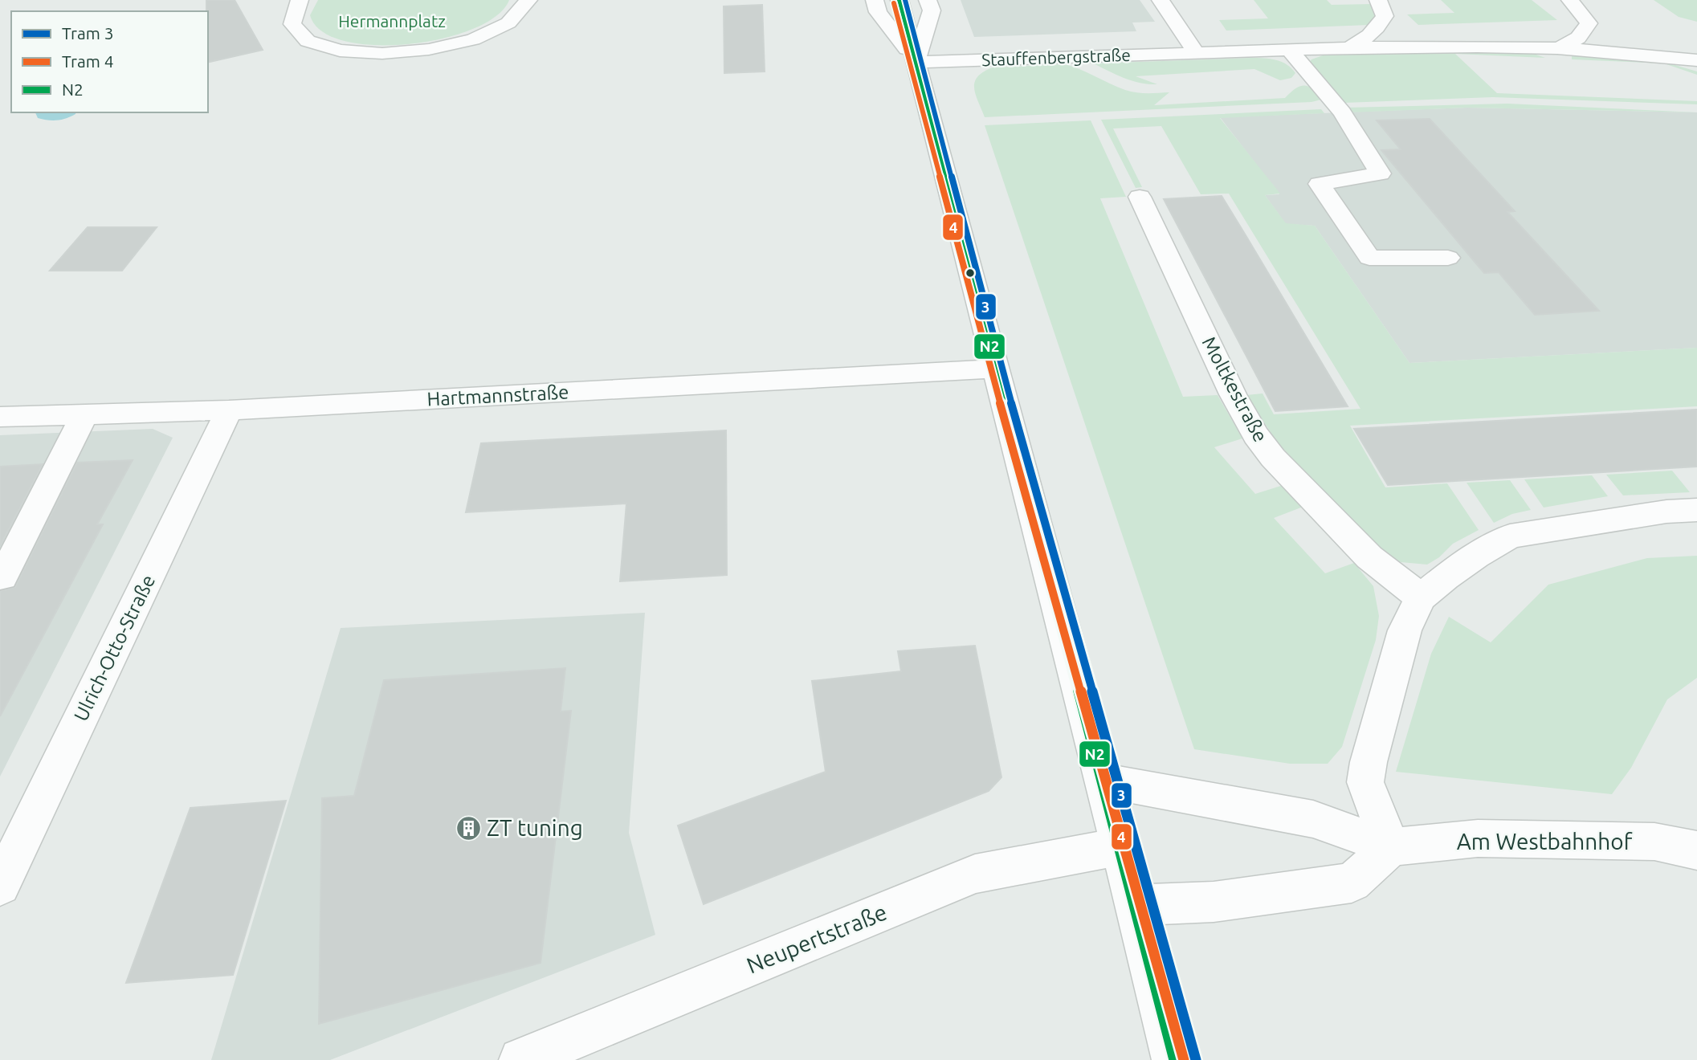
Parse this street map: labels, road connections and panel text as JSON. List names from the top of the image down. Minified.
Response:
{"streets":{"street":["Stauffenbergstraße","Moltkestraße","Hartmannstraße","Ulrich-Otto-Straße","Am Westbahnhof","Neupertstraße"]},"crossings":[["Hartmannstraße","Ulrich-Otto-Straße"]],"parks":["Hermannplatz"],"places":{"building":["ZT tuning"]},"lines":["tram line 3","transit line N2","tram line 4"],"legend":["Tram 3","Tram 4","N2"]}
